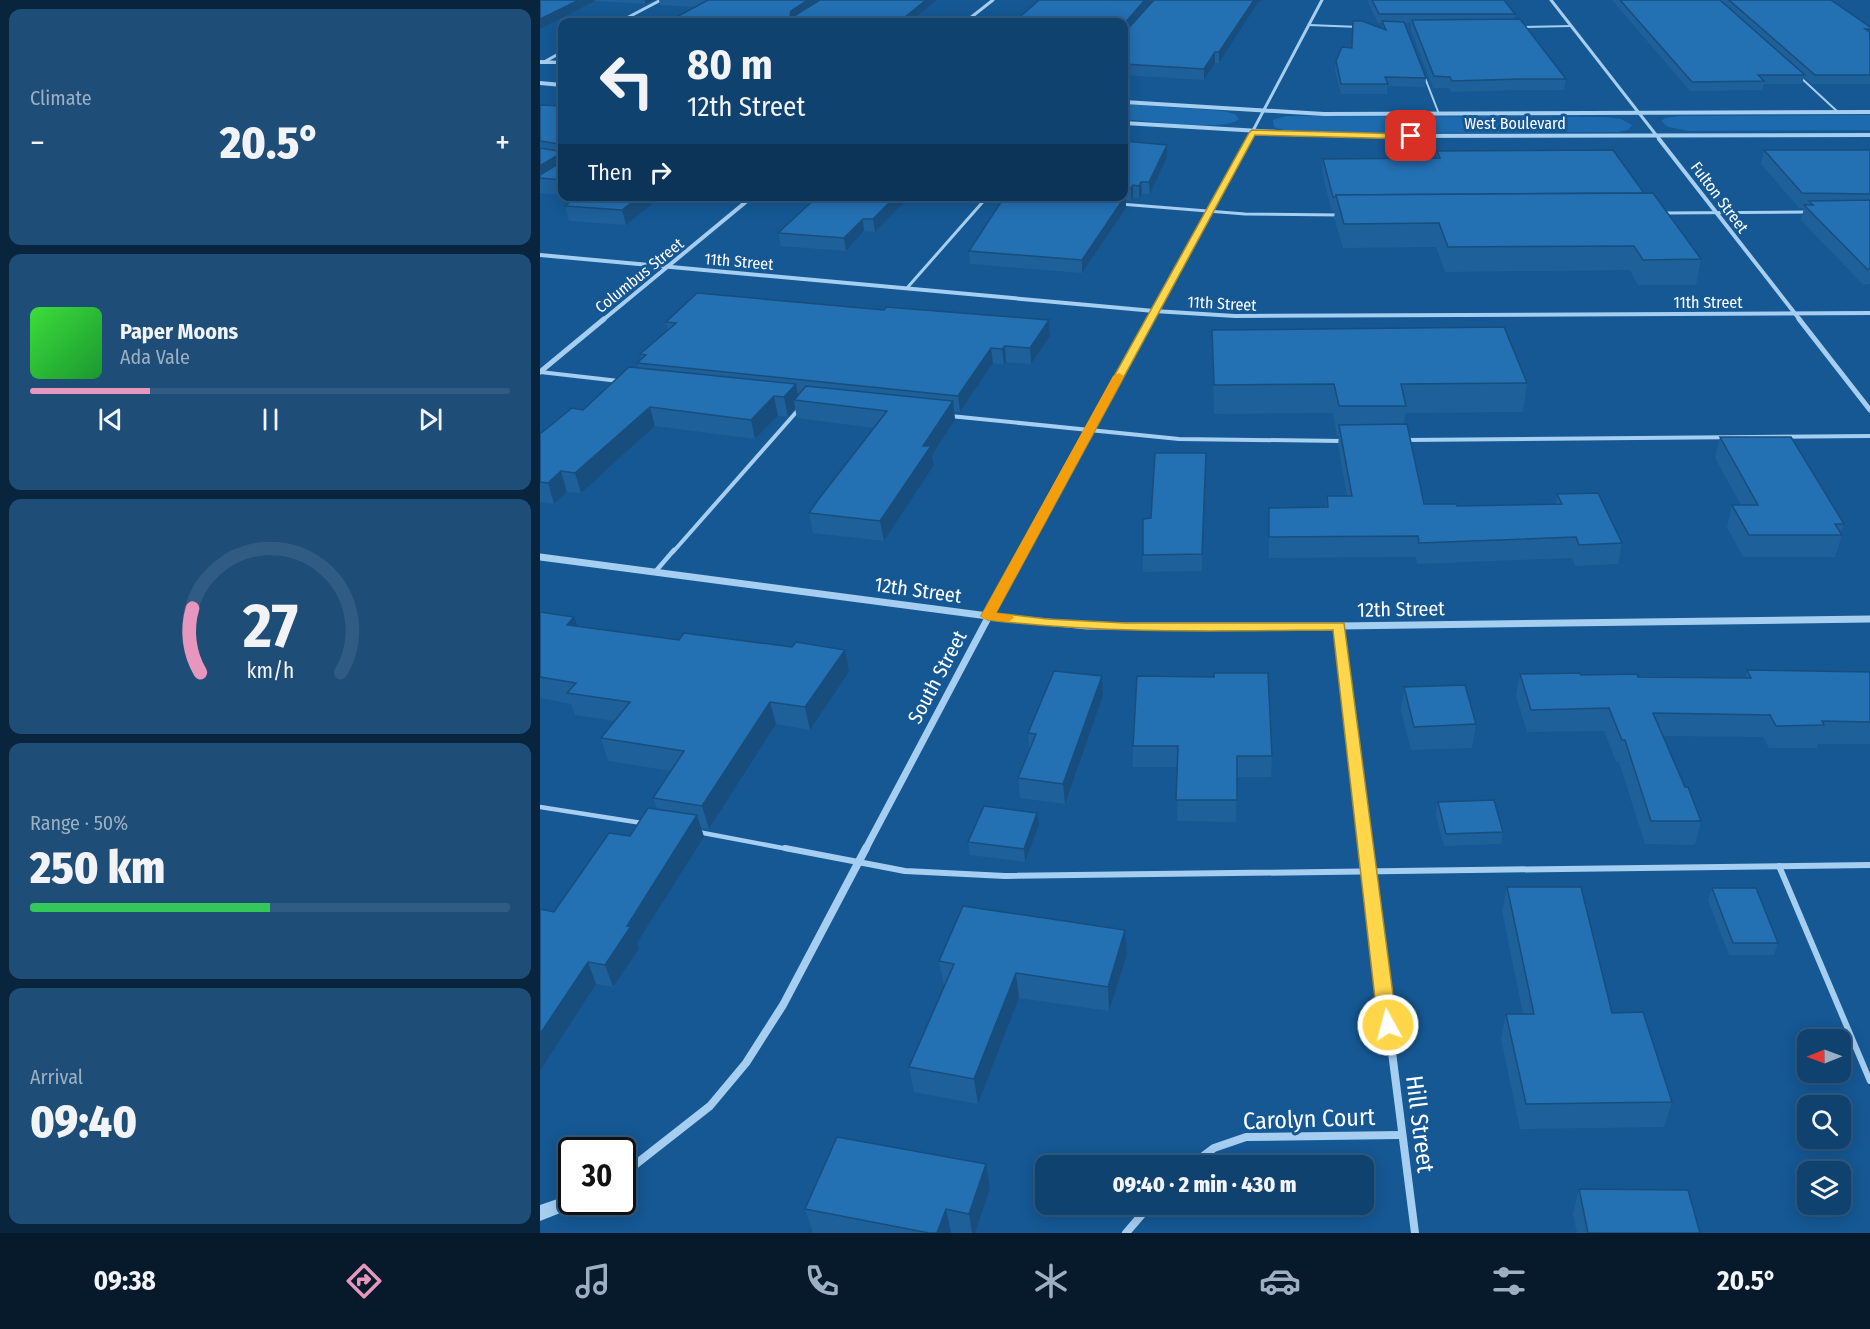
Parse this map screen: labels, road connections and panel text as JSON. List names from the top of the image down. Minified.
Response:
{"streets":{"street":["West Boulevard","Fulton Street","11th Street","Columbus Street","12th Street","South Street","Carolyn Court","Hill Street"]},"crossings":[["West Boulevard","Fulton Street"],["West Boulevard","South Street"],["Fulton Street","11th Street"],["11th Street","Columbus Street"],["11th Street","South Street"],["12th Street","South Street"],["12th Street","Hill Street"],["Carolyn Court","Hill Street"]],"north":"left","page":{"tile":["Climate",["Range · 50%","250 km"],["Arrival","09:40"]],"turn":["80 m","12th Street"],"heat":["−","20.5°","+"],"then":"Then","song":["Paper Moons","Ada Vale"],"limit":"30","trip":"09:40 · 2 min · 430 m","tabs":["09:38","20.5°"],"gauge":["27","km/h"]}}
